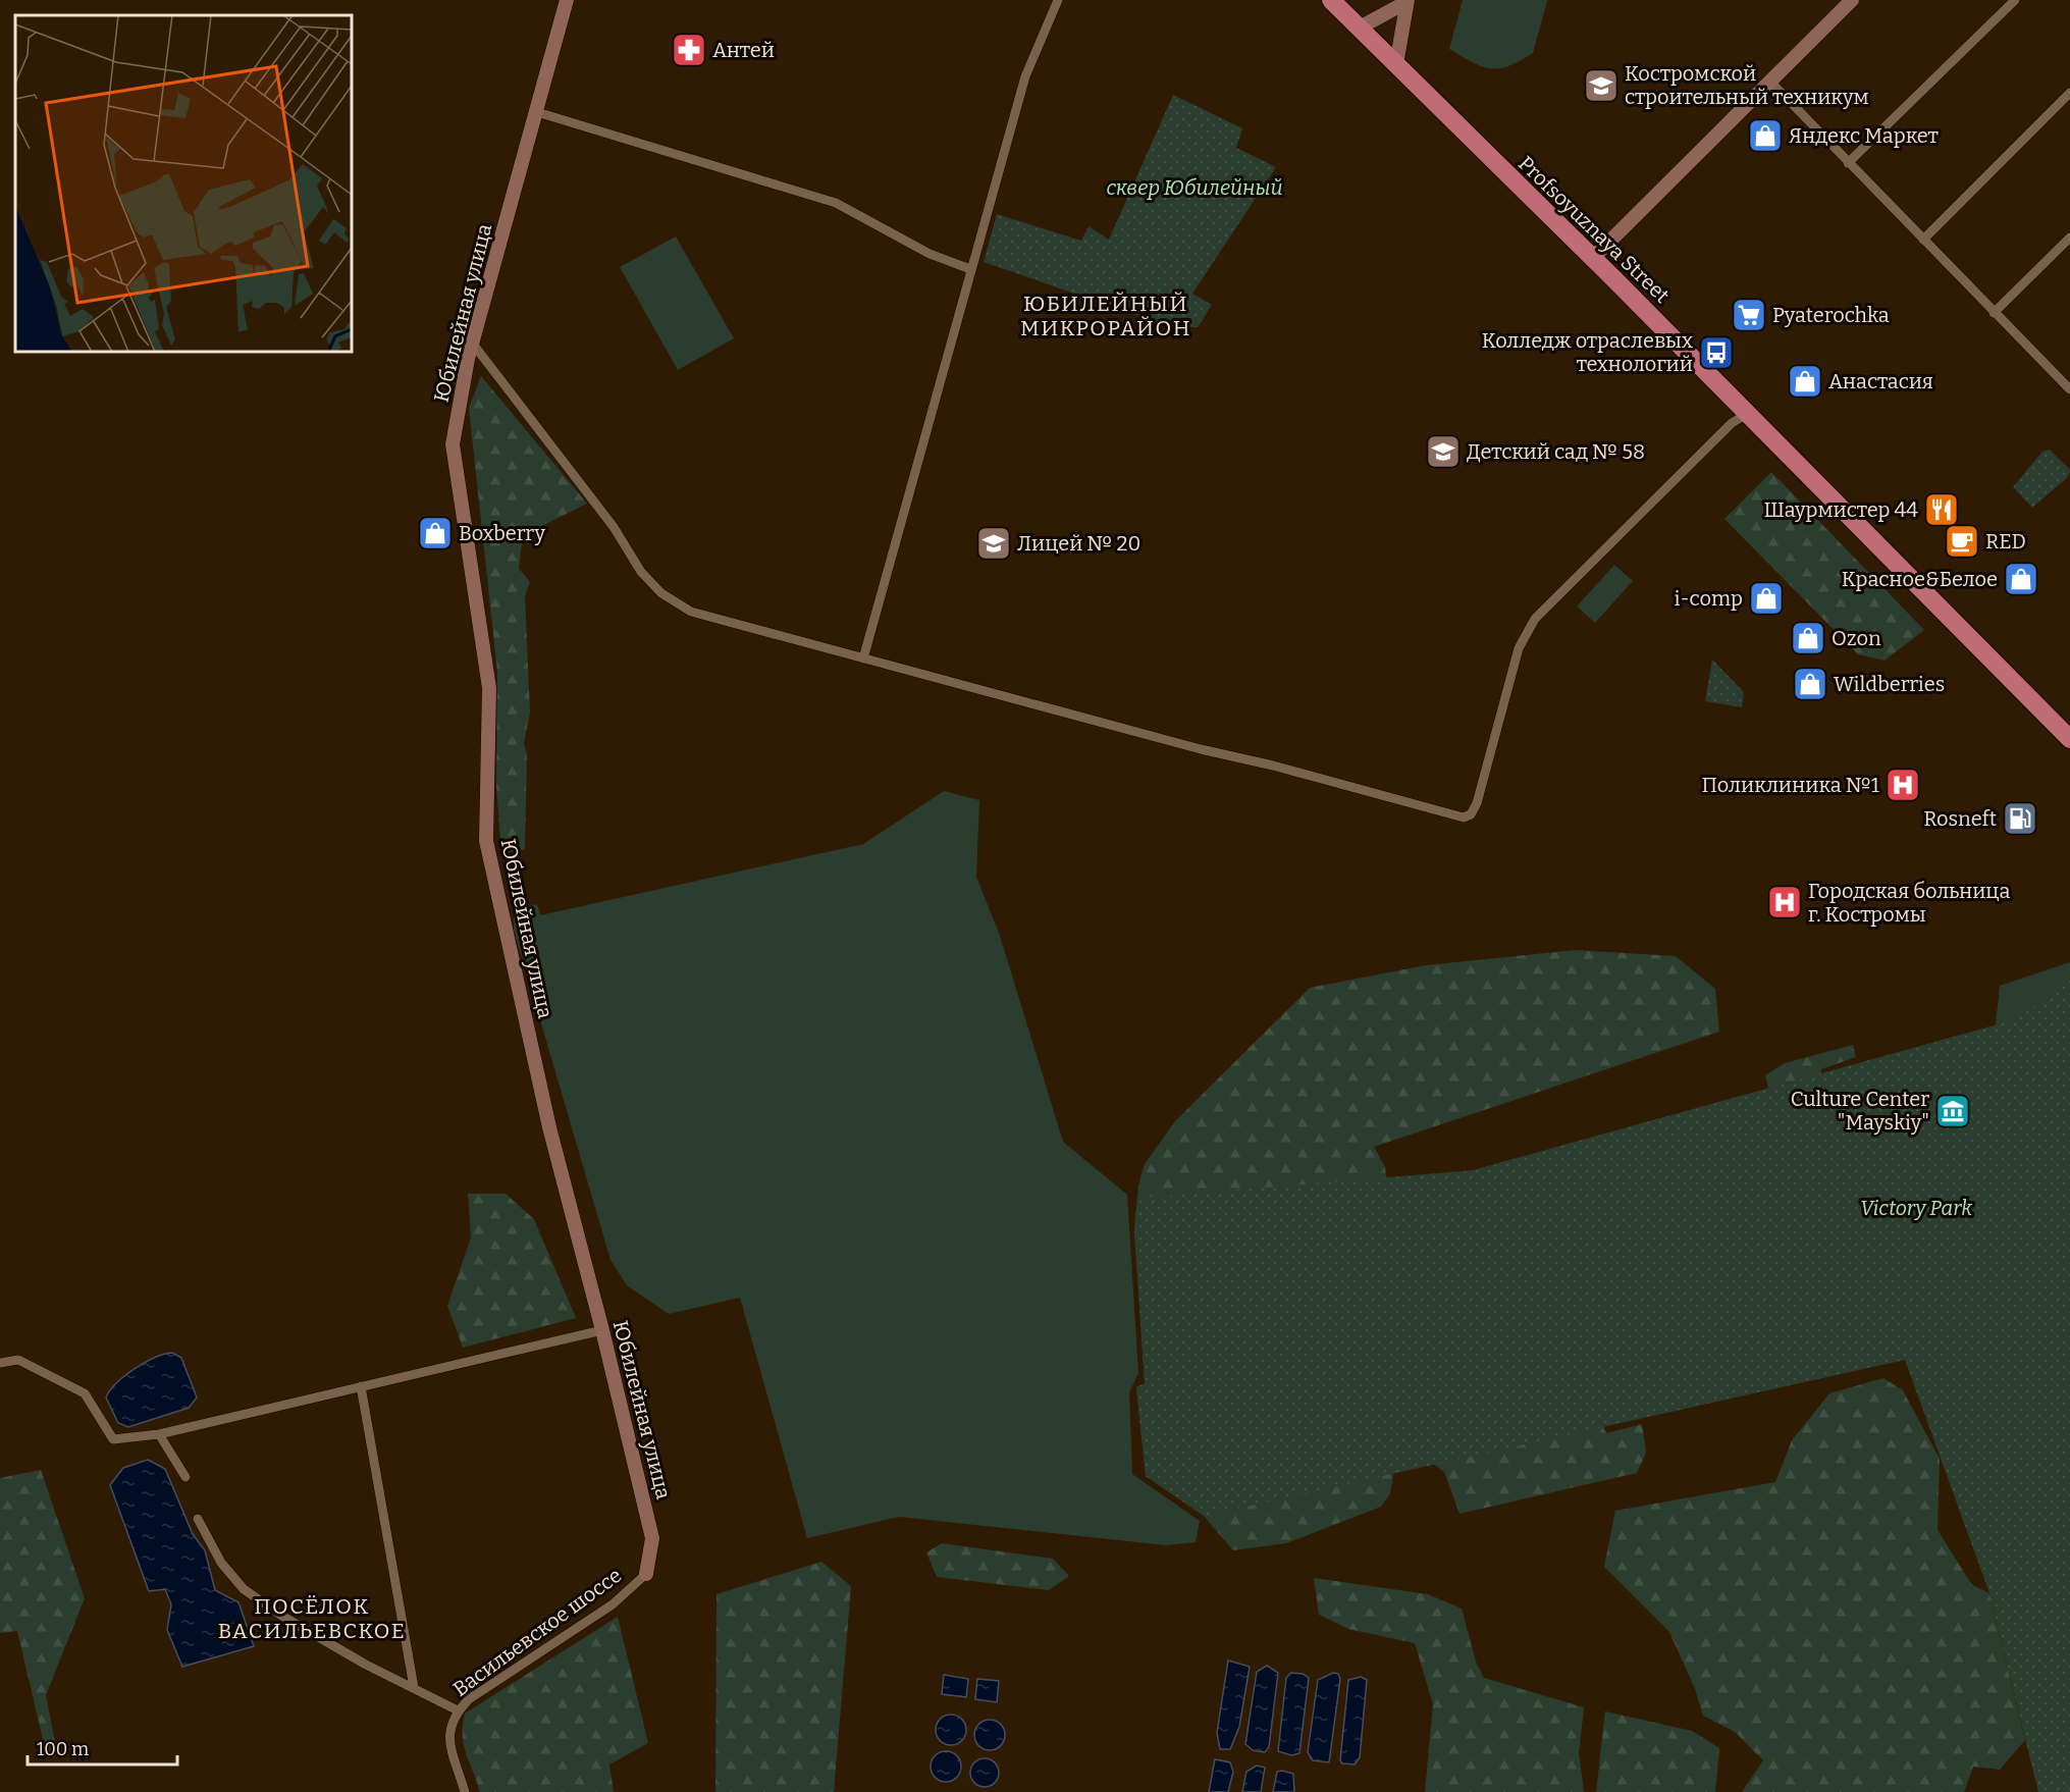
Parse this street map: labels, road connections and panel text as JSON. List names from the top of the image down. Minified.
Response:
{"streets":{"highway":["Profsoyuznaya Street"],"street":["Юбилейная улица","Васильевское шоссе"]},"crossings":[["Юбилейная улица","Васильевское шоссе"]],"districts":["ЮБИЛЕЙНЫЙ МИКРОРАЙОН","ПОСЁЛОК ВАСИЛЬЕВСКОЕ"],"parks":["сквер Юбилейный","Victory Park"],"places":{"pharmacy":["Антей"],"school or university":["Костромской строительный техникум","Детский сад № 58","Лицей № 20"],"shop":["Яндекс Маркет","Анастасия","Boxberry","Красное&Белое","i-comp","Ozon","Wildberries"],"supermarket":["Pyaterochka"],"bus stop":["Колледж отраслевых технологий"],"restaurant":["Шаурмистер 44"],"cafe":["RED"],"hospital":["Поликлиника №1","Городская больница г. Костромы"],"fuel station":["Rosneft"],"museum":["Culture Center \"Mayskiy\""]},"scale_bar":"100 m"}
